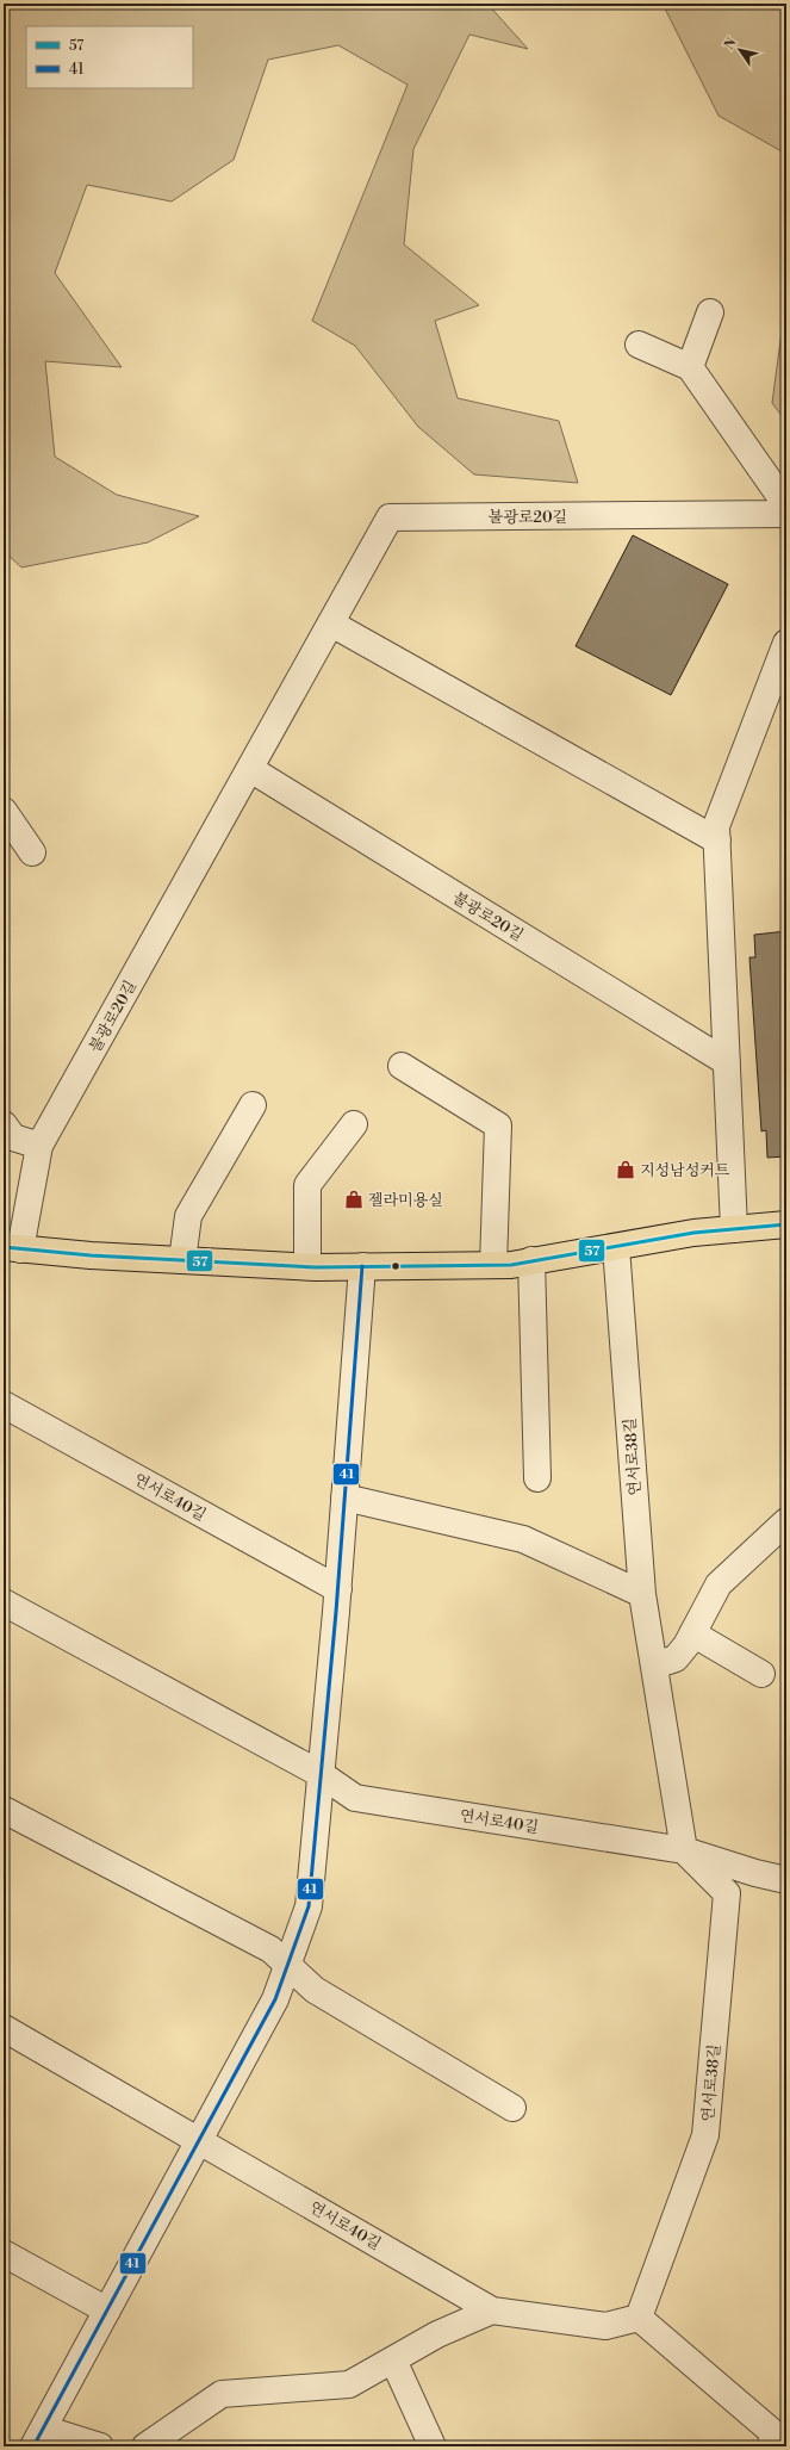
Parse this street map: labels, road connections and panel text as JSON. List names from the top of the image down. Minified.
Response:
{"streets":{"street":["불광로20길","연서로38길","연서로40길"]},"crossings":[["연서로38길","연서로40길"]],"places":{"shop":["지성남성커트","젤라미용실"]},"lines":["transit line 57","transit line 41"],"legend":["57","41"],"north":"top left"}
